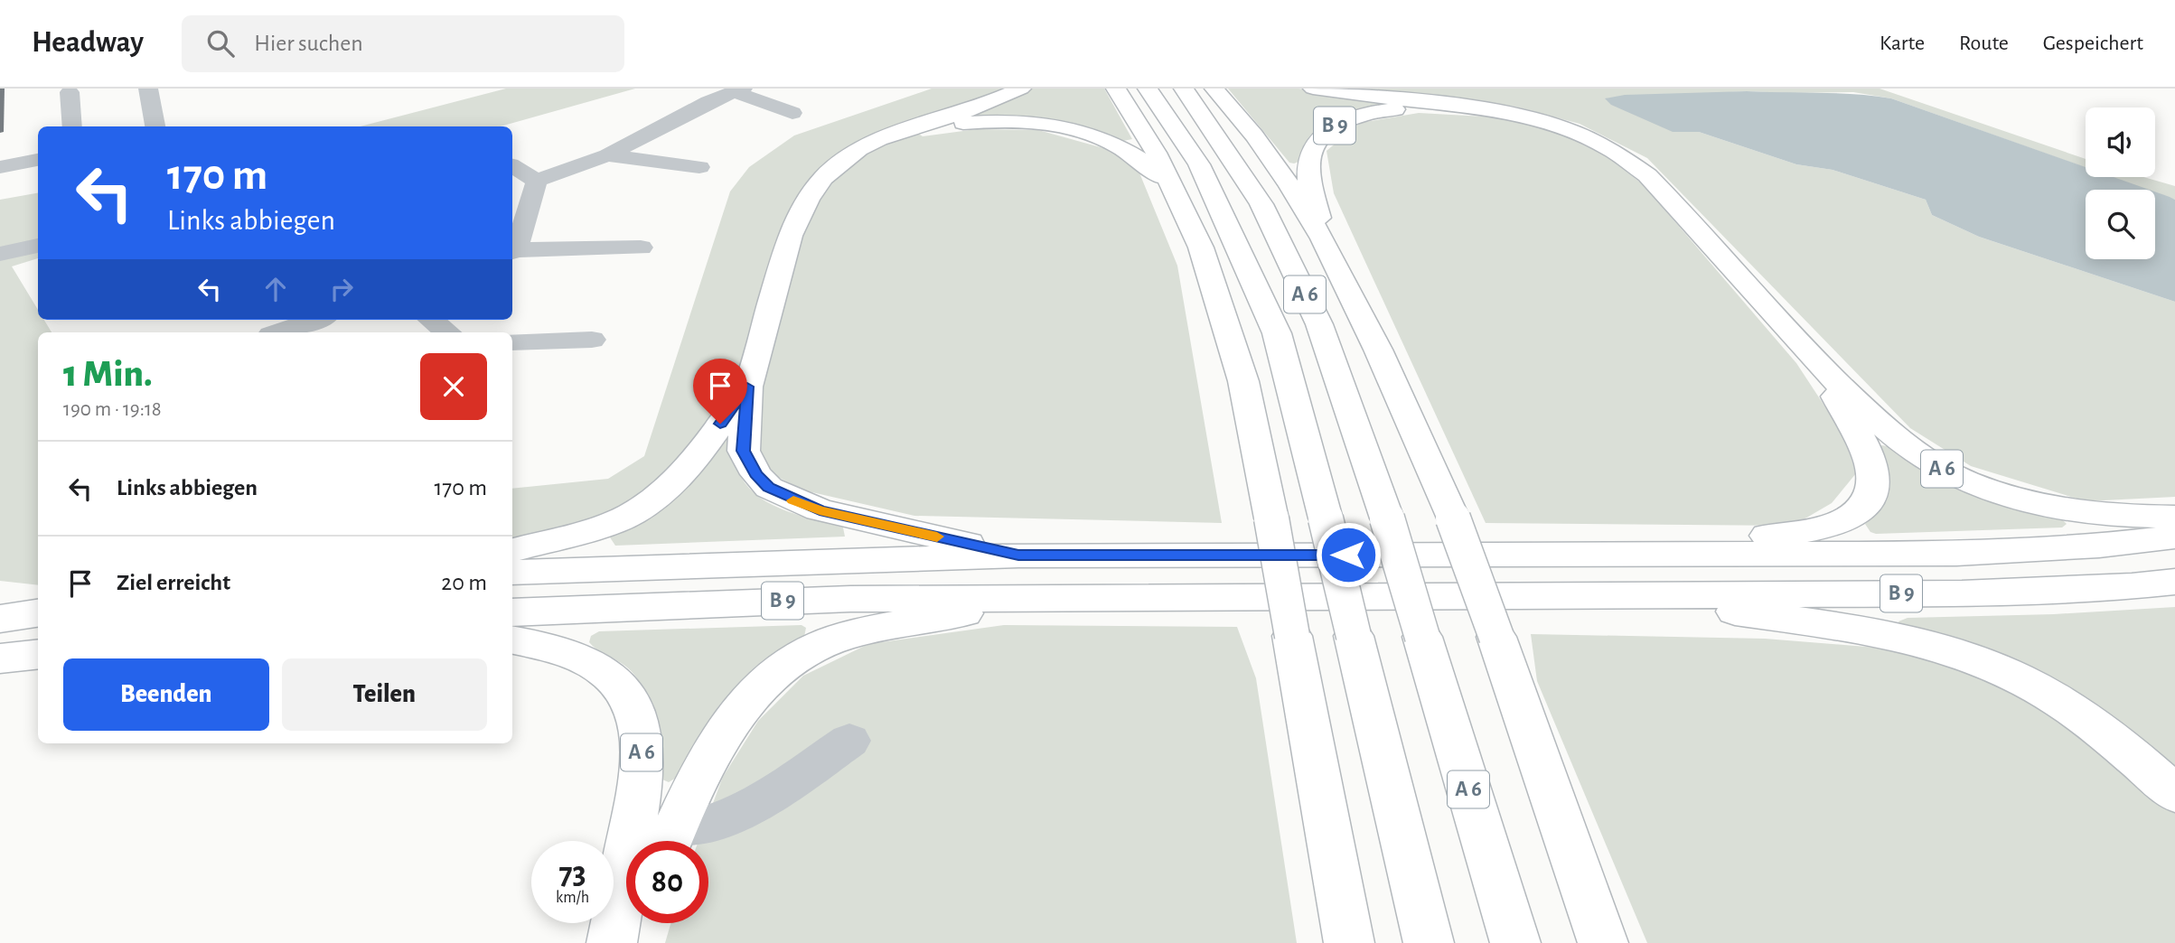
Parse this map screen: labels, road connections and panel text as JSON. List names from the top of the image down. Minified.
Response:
{"streets":{"highway":["B 9","A 6"]},"crossings":[["B 9","A 6"]],"page":{"header":"Headway","search":"Hier suchen","nav":["Karte","Route","Gespeichert"],"turn":["170 m","Links abbiegen"],"heading":["1 Min.","190 m · 19:18"],"list":[{"name":"Links abbiegen","value":"170 m"},{"name":"Ziel erreicht","value":"20 m"}],"buttons":["Beenden","Teilen"],"speed":"73 km/h","limit":"80"}}
